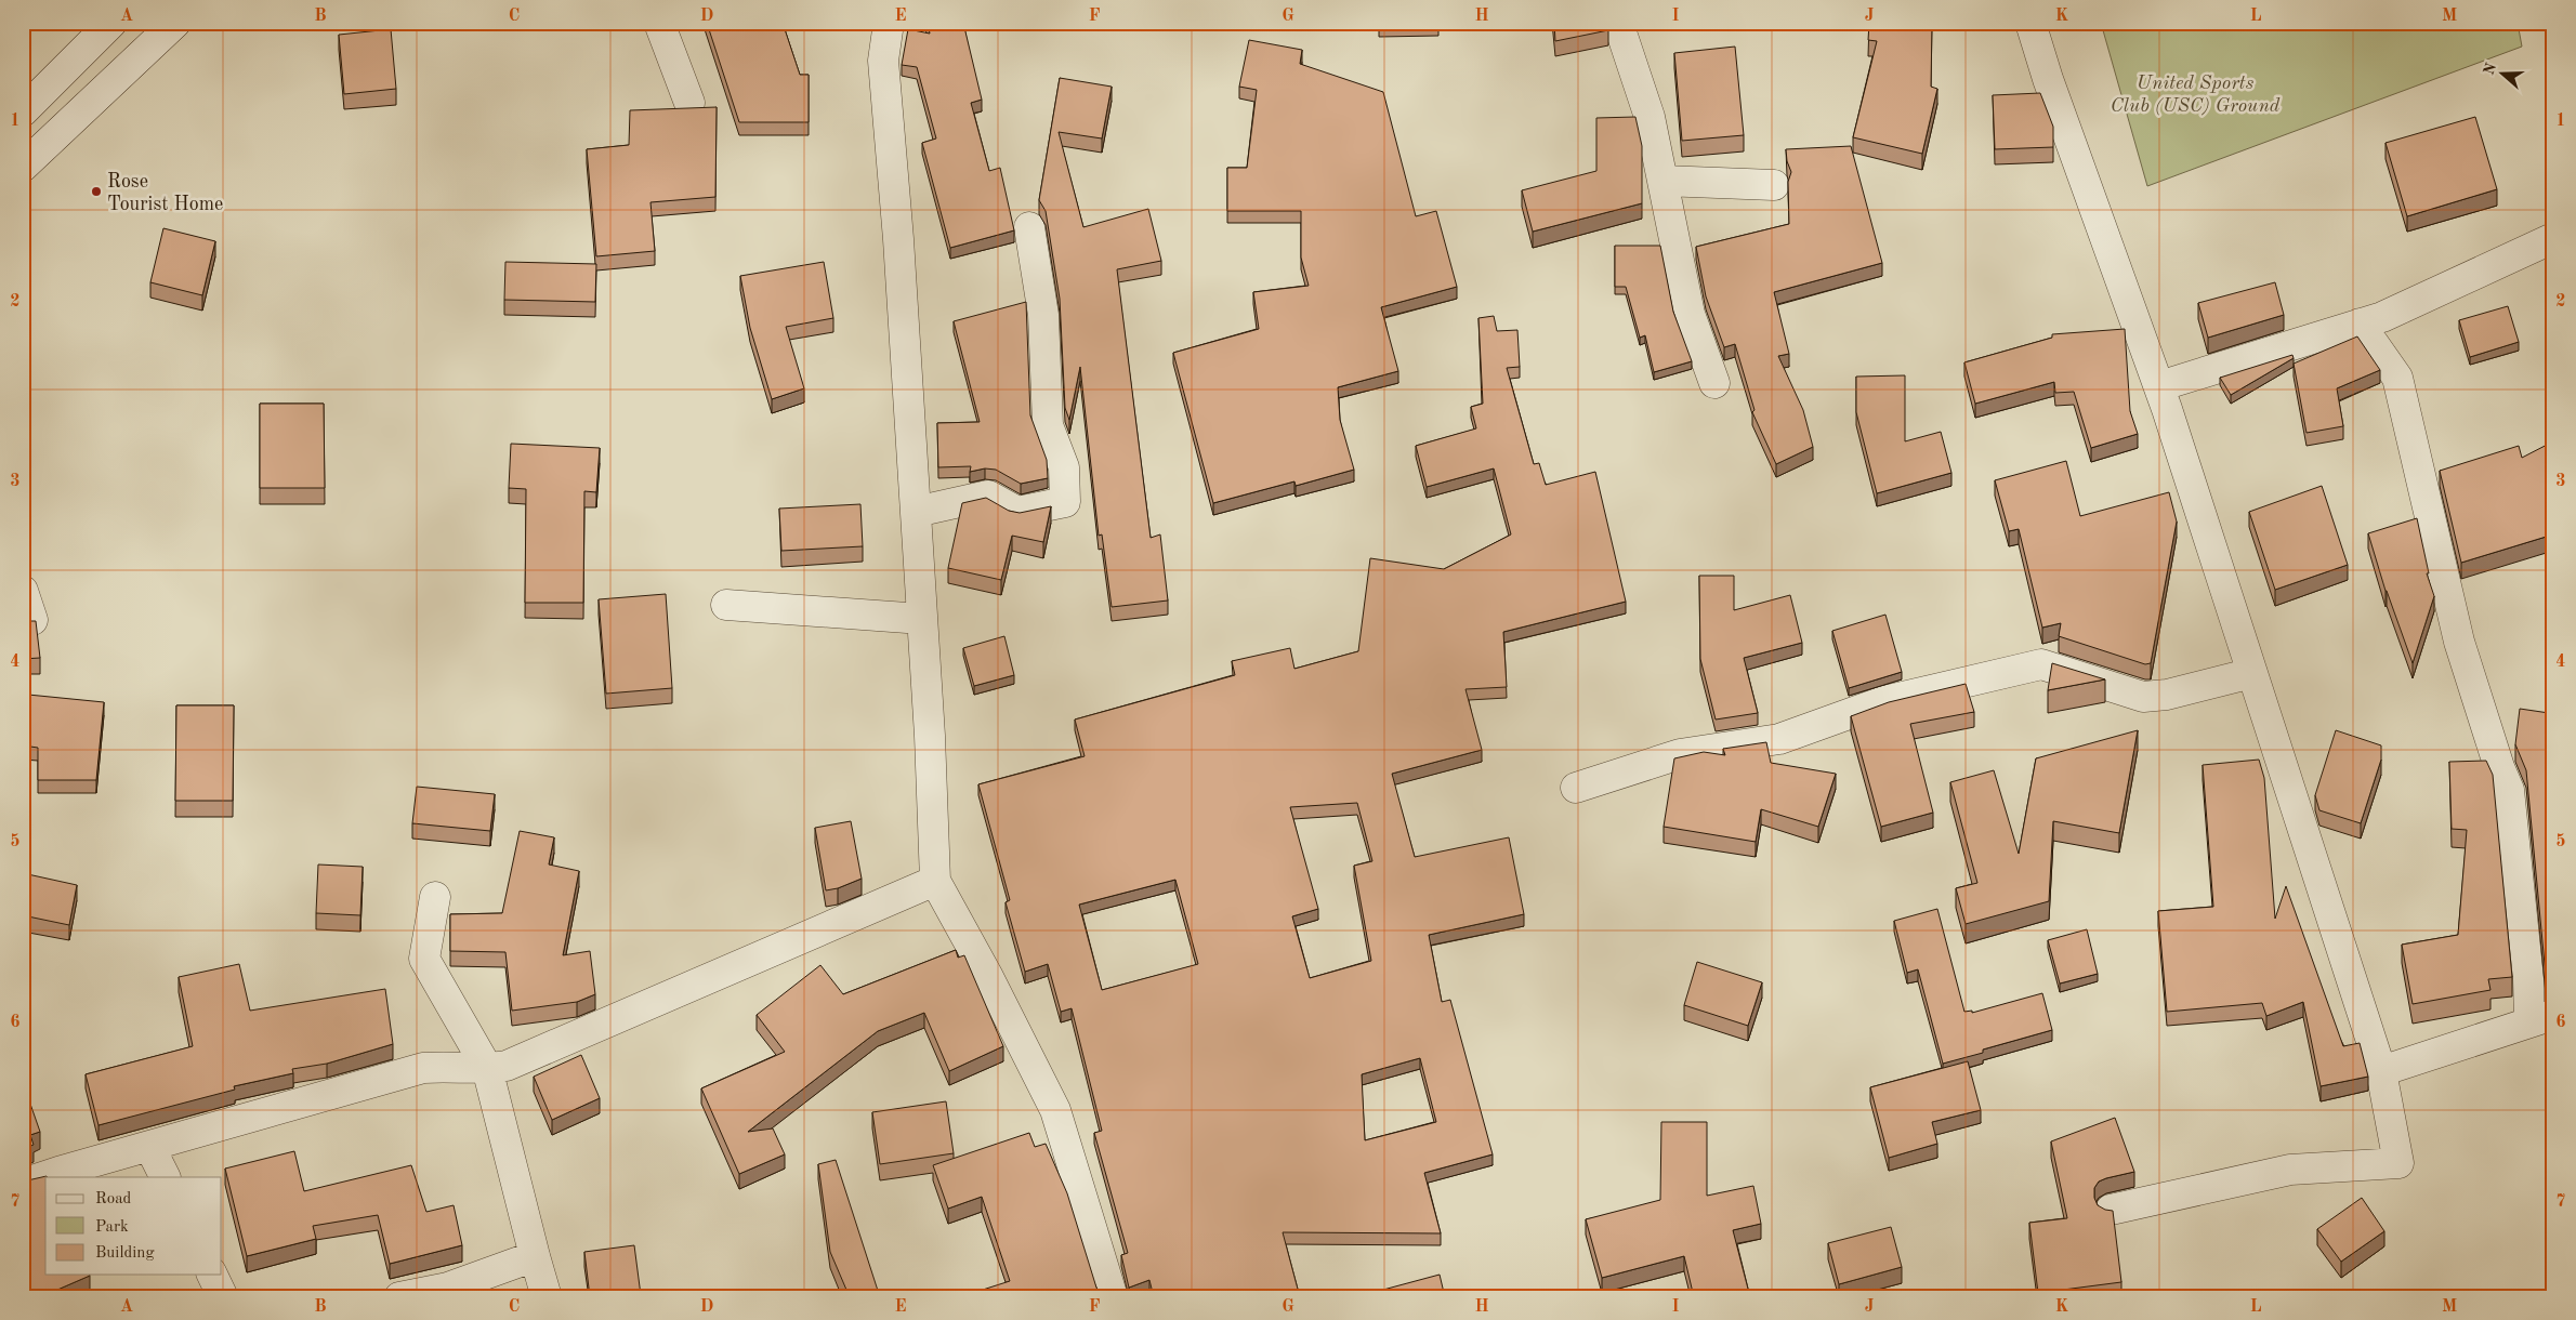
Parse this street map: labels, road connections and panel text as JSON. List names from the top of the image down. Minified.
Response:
{"parks":["United Sports Club (USC) Ground"],"places":["Rose Tourist Home"],"legend":["Road","Park","Building"],"north":"left","grid":{"columns":["A","B","C","D","E","F","G","H","I","J","K","L","M"],"rows":["1","2","3","4","5","6","7"]}}
